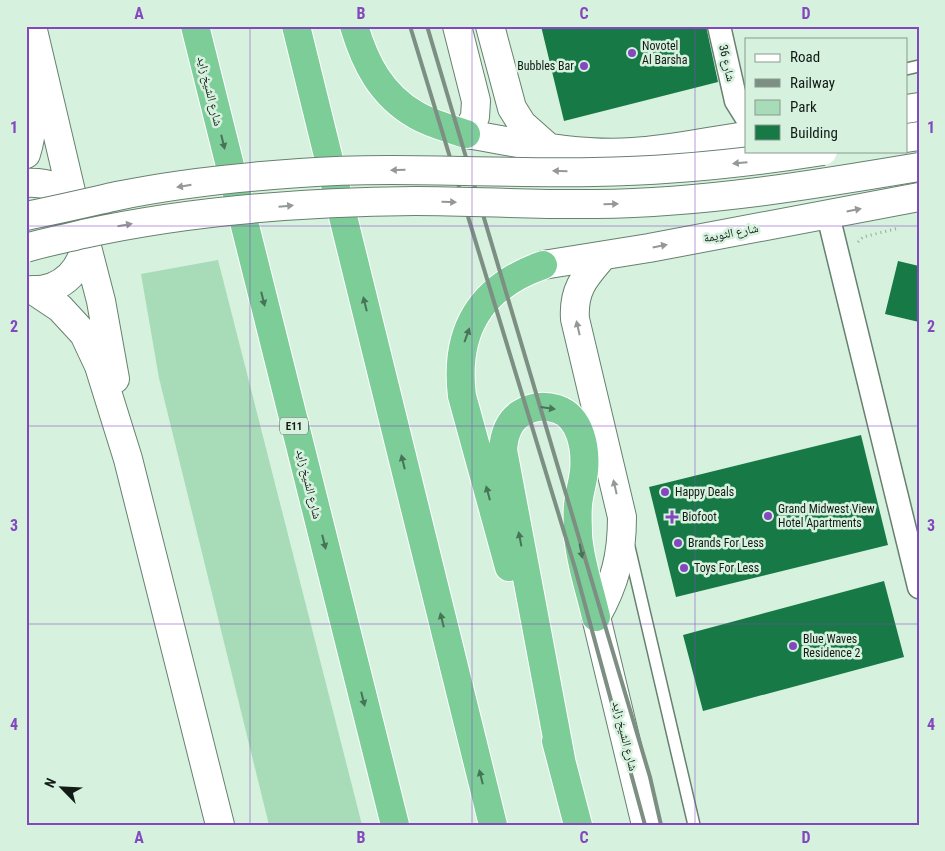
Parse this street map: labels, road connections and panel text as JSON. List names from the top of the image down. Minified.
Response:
{"streets":{"highway":["شارع الشيخ زايد","E11"],"street":["شارع 36","شارع الثويمة"]},"places":{"other":["Novotel Al Barsha","Bubbles Bar","Happy Deals","Grand Midwest View Hotel Apartments","Brands For Less","Toys For Less","Blue Waves Residence 2"],"health":["Biofoot"]},"legend":["Road","Railway","Park","Building"],"north":"top left","grid":{"columns":["A","B","C","D"],"rows":["1","2","3","4"]}}
